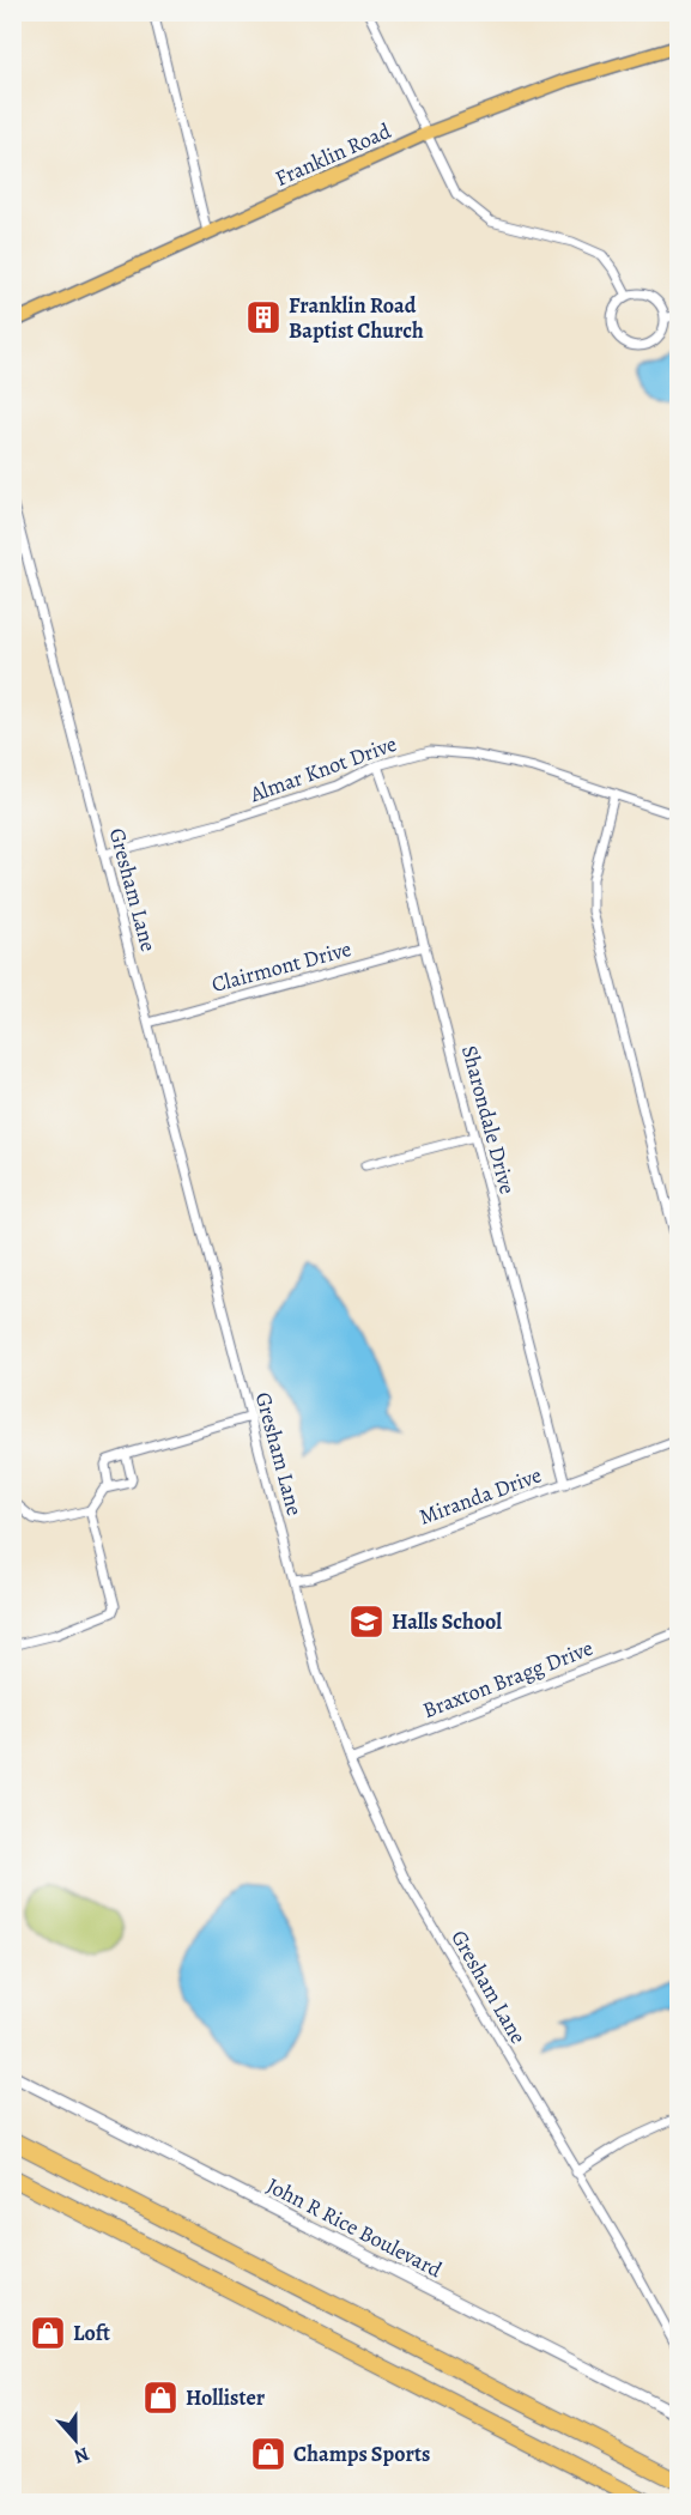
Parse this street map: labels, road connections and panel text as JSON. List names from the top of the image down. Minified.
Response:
{"streets":{"main road":["Franklin Road"],"street":["Almar Knot Drive","Gresham Lane","Clairmont Drive","Sharondale Drive","Miranda Drive","Braxton Bragg Drive","John R Rice Boulevard"]},"crossings":[["Almar Knot Drive","Gresham Lane"],["Almar Knot Drive","Sharondale Drive"],["Gresham Lane","Clairmont Drive"],["Gresham Lane","Miranda Drive"],["Gresham Lane","Braxton Bragg Drive"],["Clairmont Drive","Sharondale Drive"],["Sharondale Drive","Miranda Drive"]],"places":{"building":["Franklin Road Baptist Church"],"school or university":["Halls School"],"shop":["Loft","Hollister","Champs Sports"]},"north":"bottom"}
